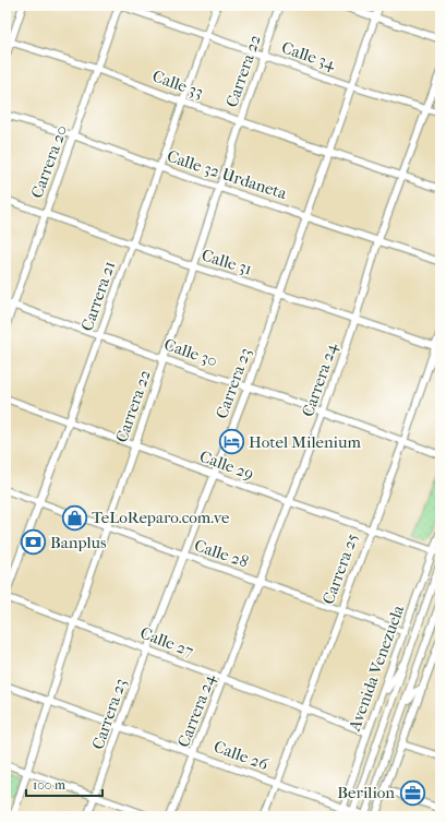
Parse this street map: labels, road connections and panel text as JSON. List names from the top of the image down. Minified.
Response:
{"streets":{"street":["Calle 34","Carrera 22","Calle 33","Carrera 20","Calle 32 Urdaneta","Calle 31","Carrera 21","Calle 30","Carrera 24","Carrera 23","Calle 29","Calle 28","Carrera 25","Calle 27","Avenida Venezuela","Calle 26"]},"crossings":[["Calle 34","Carrera 22"],["Calle 34","Carrera 20"],["Calle 34","Carrera 21"],["Calle 34","Carrera 24"],["Calle 34","Carrera 23"],["Carrera 22","Calle 33"],["Carrera 22","Calle 32 Urdaneta"],["Carrera 22","Calle 31"],["Carrera 22","Calle 30"],["Carrera 22","Calle 29"],["Carrera 22","Calle 28"],["Carrera 22","Calle 27"],["Carrera 22","Calle 26"],["Calle 33","Carrera 20"],["Calle 33","Carrera 21"],["Calle 33","Carrera 24"],["Calle 33","Carrera 23"],["Carrera 20","Calle 32 Urdaneta"],["Carrera 20","Calle 31"],["Carrera 20","Calle 30"],["Calle 32 Urdaneta","Carrera 21"],["Calle 32 Urdaneta","Carrera 24"],["Calle 32 Urdaneta","Carrera 23"],["Calle 31","Carrera 21"],["Calle 31","Carrera 24"],["Calle 31","Carrera 23"],["Calle 31","Carrera 25"],["Carrera 21","Calle 30"],["Carrera 21","Calle 29"],["Carrera 21","Calle 28"],["Carrera 21","Calle 27"],["Calle 30","Carrera 24"],["Calle 30","Carrera 23"],["Calle 30","Carrera 25"],["Carrera 24","Calle 29"],["Carrera 24","Calle 28"],["Carrera 24","Calle 27"],["Carrera 24","Calle 26"],["Carrera 23","Calle 29"],["Carrera 23","Calle 28"],["Carrera 23","Calle 27"],["Carrera 23","Calle 26"],["Calle 29","Carrera 25"],["Calle 29","Avenida Venezuela"],["Calle 28","Carrera 25"],["Calle 28","Avenida Venezuela"],["Carrera 25","Calle 27"],["Carrera 25","Calle 26"],["Calle 27","Avenida Venezuela"],["Avenida Venezuela","Calle 26"]],"places":{"hotel":["Hotel Milenium"],"shop":["TeLoReparo.com.ve"],"bank":["Banplus"],"office":["Berilion"]},"scale_bar":"100 m"}
